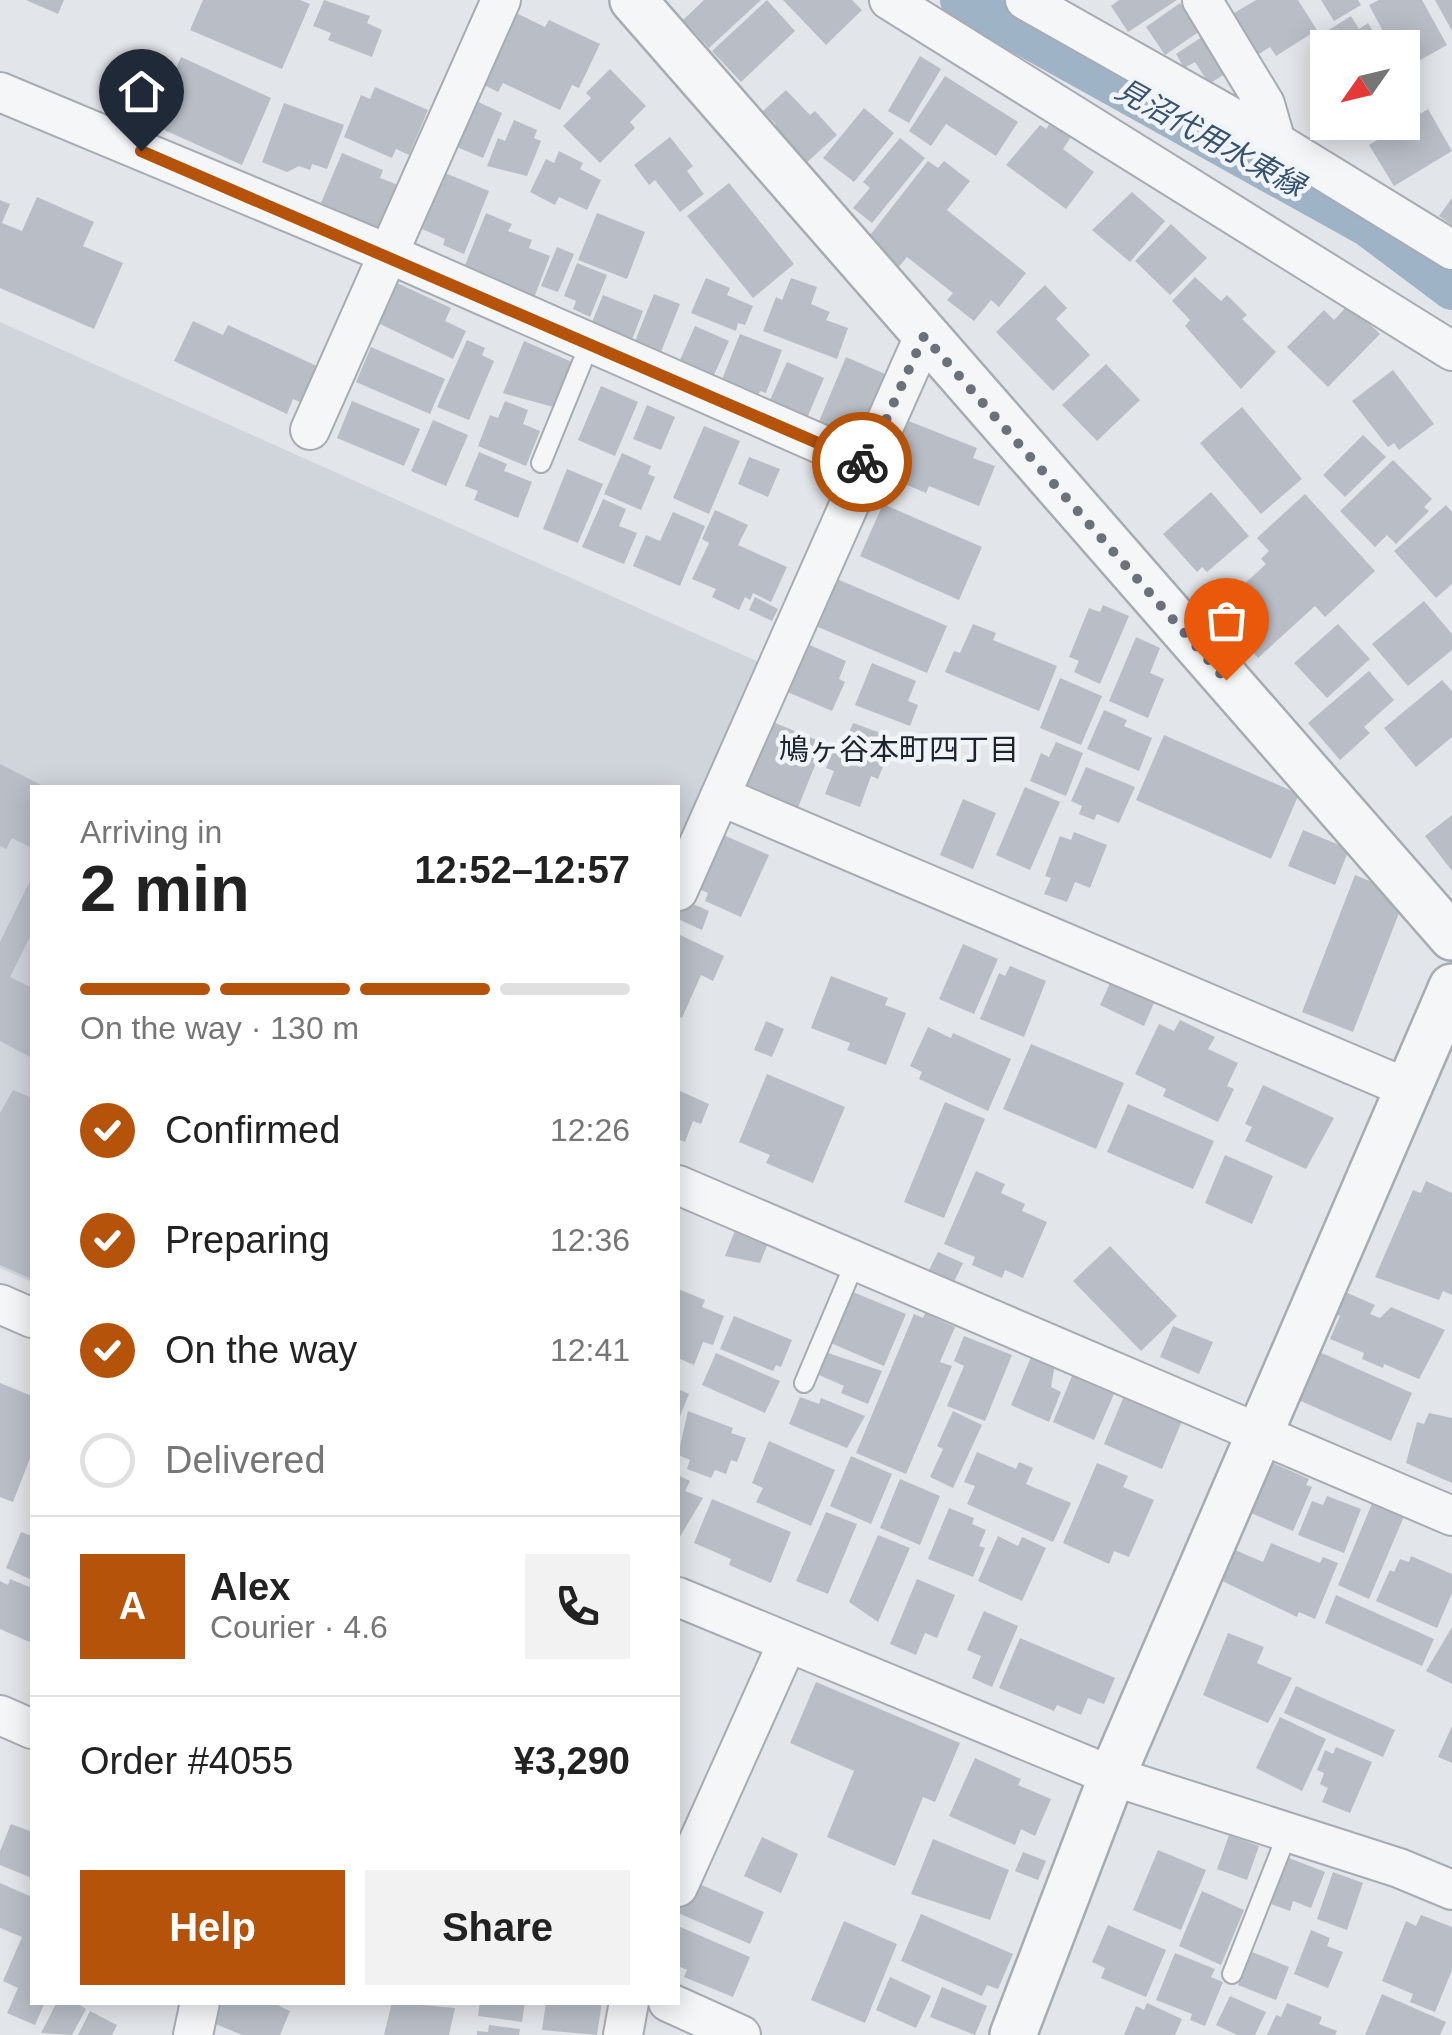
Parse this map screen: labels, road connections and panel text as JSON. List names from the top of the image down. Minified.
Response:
{"districts":["鳩ヶ谷本町四丁目"],"water":["見沼代用水東縁"],"north":"bottom left","page":{"heading":["2 min","Arriving in","12:52–12:57"],"panel":["Alex","Courier · 4.6","Order #4055","¥3,290"],"bar":"On the way · 130 m","list":[["Confirmed","12:26"],["Preparing","12:36"],["On the way","12:41"],"Delivered"],"round":"A","buttons":["Help","Share"]}}
